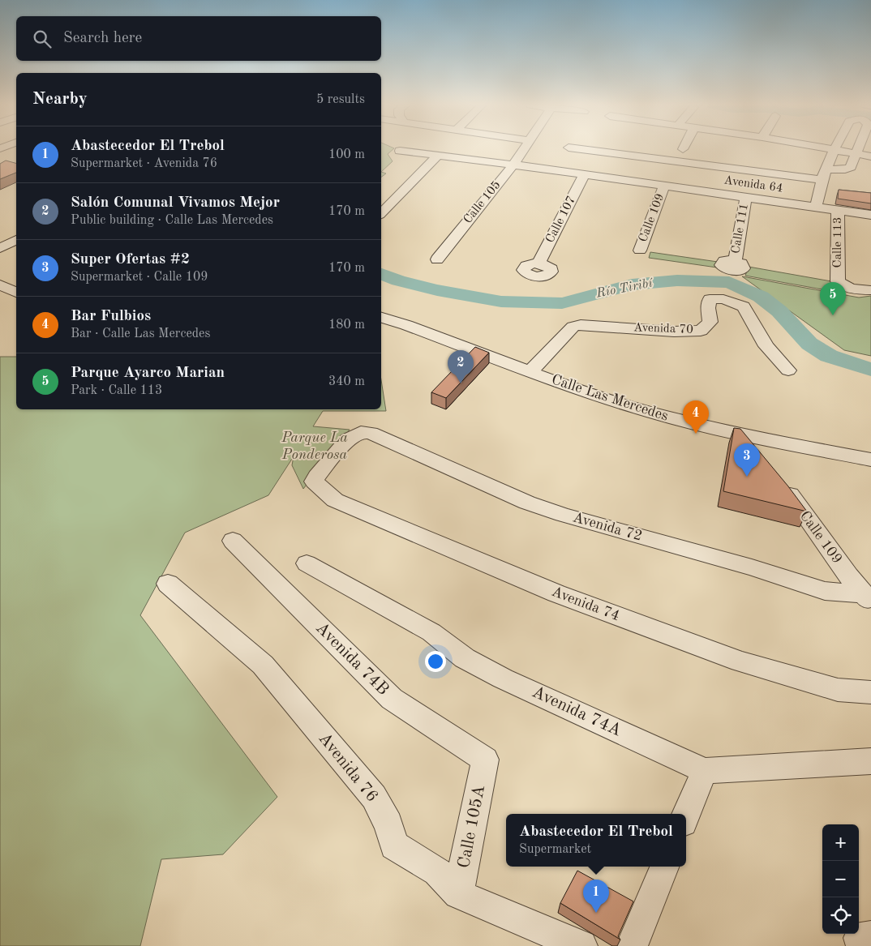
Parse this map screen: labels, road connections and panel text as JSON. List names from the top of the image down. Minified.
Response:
{"streets":{"street":["Avenida 64","Calle 105","Calle 109","Calle 107","Calle 111","Calle 113","Avenida 70","Calle Las Mercedes","Avenida 72","Avenida 74","Avenida 74B","Avenida 74A","Avenida 76","Calle 105A"]},"crossings":[["Avenida 64","Calle 105"],["Avenida 64","Calle 109"],["Avenida 64","Calle 107"],["Avenida 64","Calle 111"],["Avenida 64","Calle 113"],["Calle 109","Avenida 72"],["Avenida 70","Calle Las Mercedes"],["Avenida 72","Avenida 74"],["Avenida 74B","Calle 105A"],["Avenida 76","Calle 105A"]],"water":["Río Tiribí"],"parks":["Parque La Ponderosa"],"page":{"search":"Search here","heading":["Nearby","5 results"],"list":[{"mark":"1","name":"Abastecedor El Trebol","note":"Supermarket · Avenida 76","value":"100 m"},{"mark":"2","name":"Salón Comunal Vivamos Mejor","note":"Public building · Calle Las Mercedes","value":"170 m"},{"mark":"3","name":"Super Ofertas #2","note":"Supermarket · Calle 109","value":"170 m"},{"mark":"4","name":"Bar Fulbios","note":"Bar · Calle Las Mercedes","value":"180 m"},{"mark":"5","name":"Parque Ayarco Marian","note":"Park · Calle 113","value":"340 m"}],"pins":["5","2","4","3","1"],"popup":["Abastecedor El Trebol","Supermarket"],"map_buttons":["+","−"]}}
